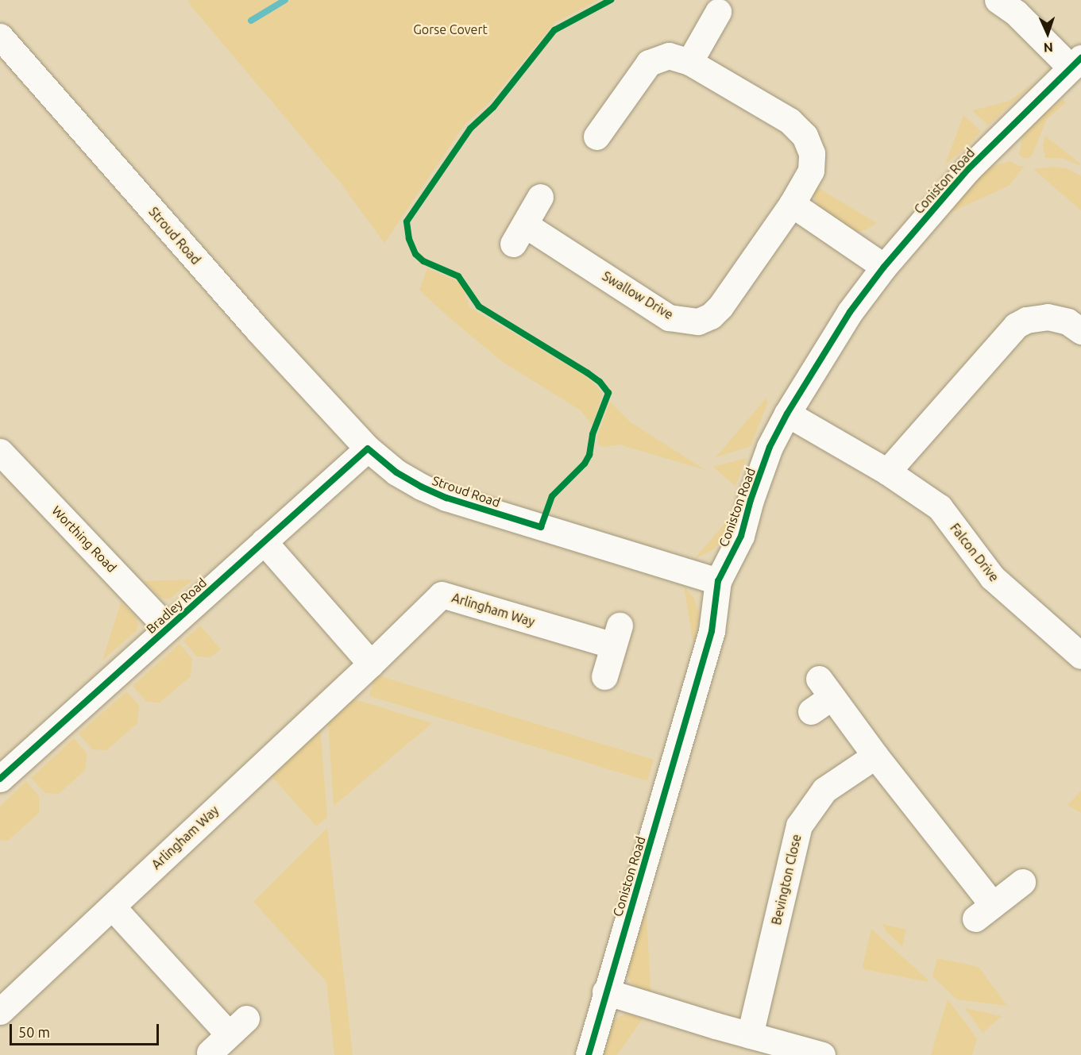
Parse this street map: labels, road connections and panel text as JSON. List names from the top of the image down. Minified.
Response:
{"streets":{"street":["Coniston Road","Stroud Road","Swallow Drive","Worthing Road","Falcon Drive","Bradley Road","Arlingham Way","Bevington Close"]},"crossings":[["Coniston Road","Stroud Road"],["Coniston Road","Falcon Drive"],["Stroud Road","Bradley Road"],["Worthing Road","Bradley Road"]],"parks":["Gorse Covert"],"scale_bar":"50 m","north":"bottom"}
